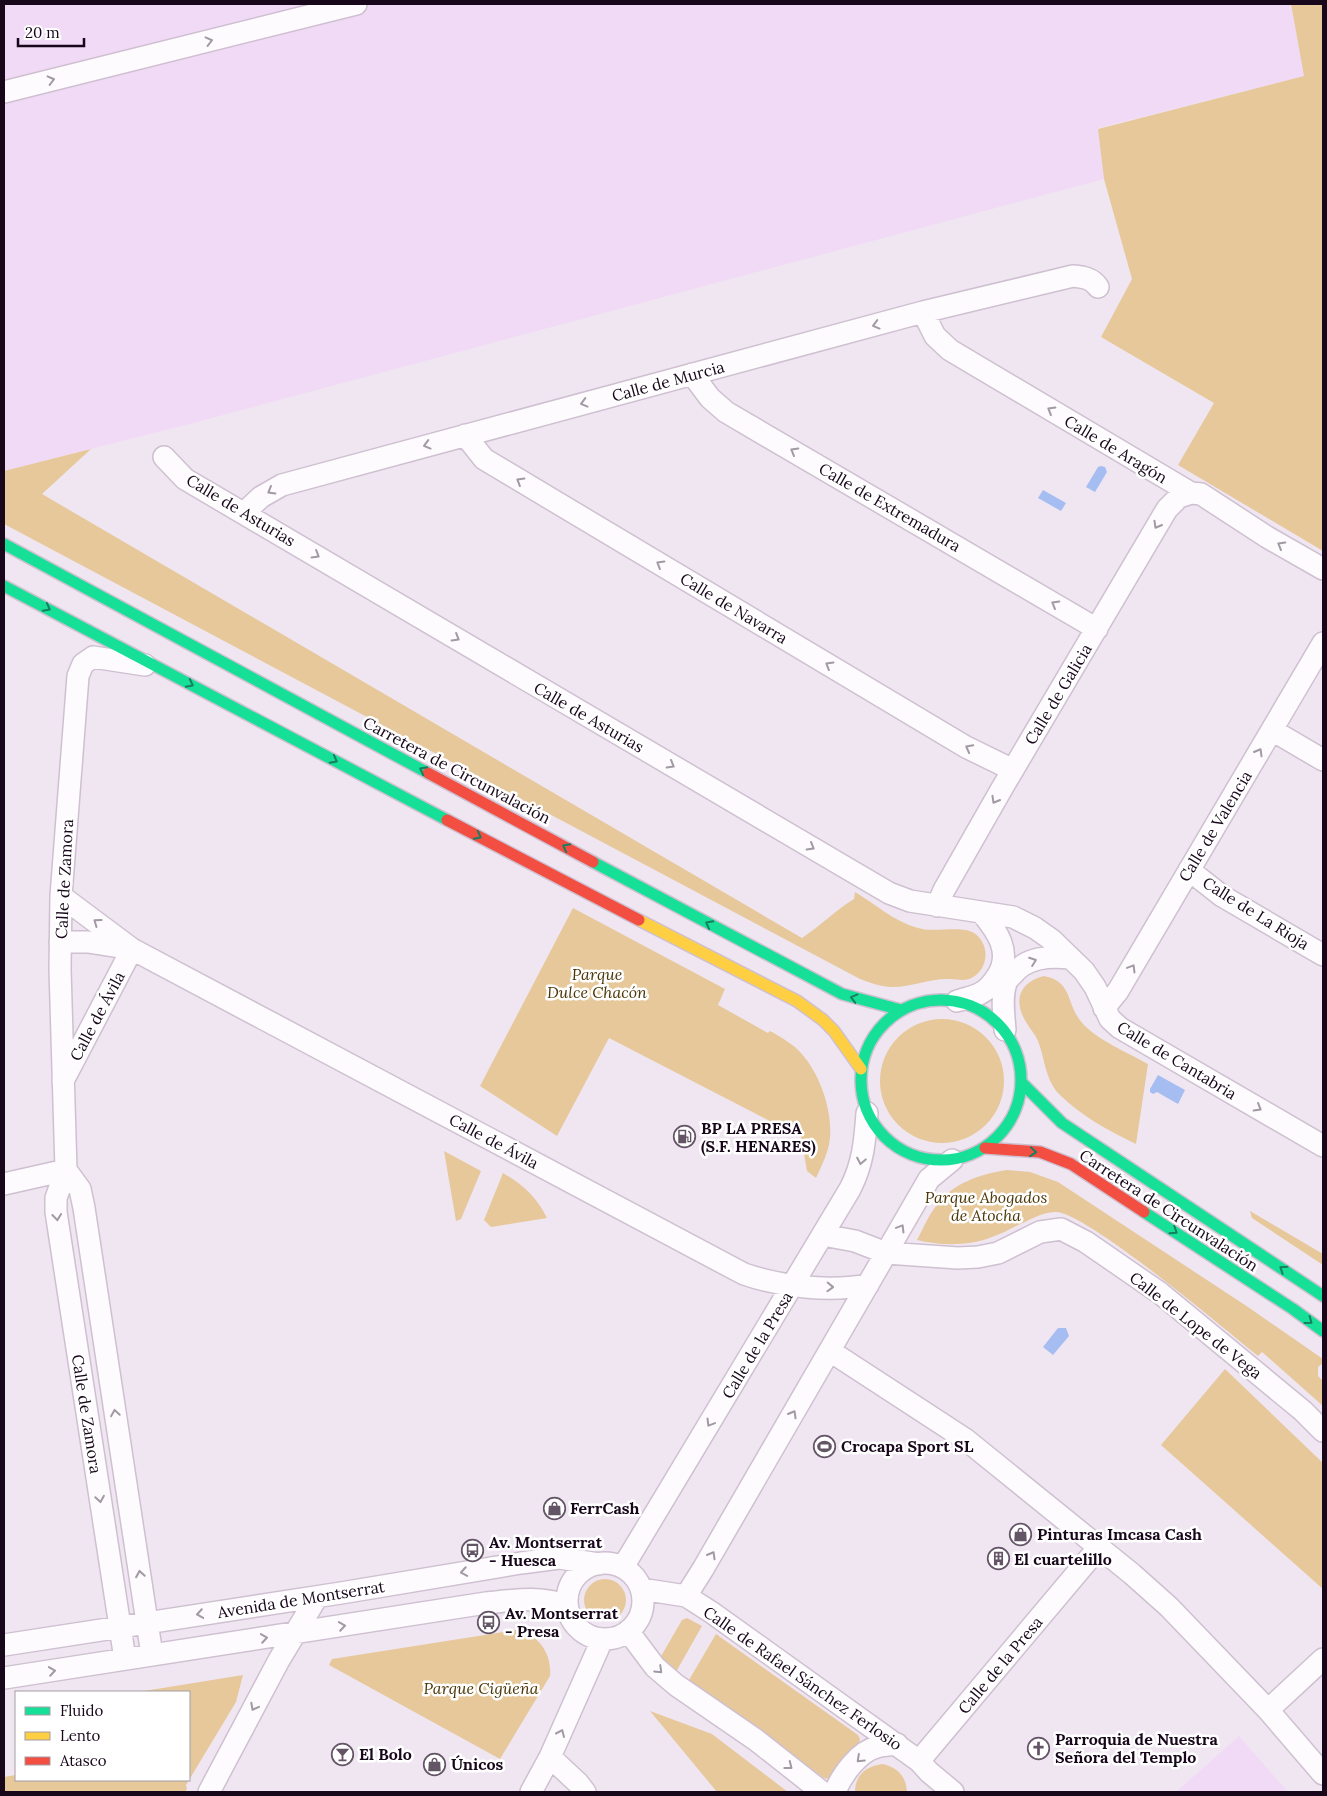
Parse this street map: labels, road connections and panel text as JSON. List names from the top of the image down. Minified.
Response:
{"streets":{"main road":["Carretera de Circunvalación"],"street":["Calle de Murcia","Calle de Aragón","Calle de Extremadura","Calle de Asturias","Calle de Navarra","Calle de Galicia","Calle de Valencia","Calle de Zamora","Calle de La Rioja","Calle de Ávila","Calle de Cantabria","Calle de Lope de Vega","Calle de la Presa","Avenida de Montserrat","Calle de Rafael Sánchez Ferlosio"]},"crossings":[["Calle de Murcia","Calle de Aragón"],["Calle de Murcia","Calle de Extremadura"],["Calle de Murcia","Calle de Asturias"],["Calle de Murcia","Calle de Navarra"],["Calle de Aragón","Calle de Galicia"],["Calle de Extremadura","Calle de Galicia"],["Calle de Asturias","Calle de Galicia"],["Calle de Asturias","Calle de Cantabria"],["Calle de Navarra","Calle de Galicia"],["Carretera de Circunvalación","Calle de la Presa"],["Calle de Valencia","Calle de La Rioja"],["Calle de Valencia","Calle de Cantabria"],["Calle de Zamora","Calle de Ávila"],["Calle de Zamora","Avenida de Montserrat"],["Calle de Ávila","Calle de la Presa"],["Calle de la Presa","Avenida de Montserrat"],["Calle de la Presa","Calle de Rafael Sánchez Ferlosio"],["Avenida de Montserrat","Calle de Rafael Sánchez Ferlosio"]],"one_way":["Calle de Murcia","Calle de Aragón","Calle de Extremadura","Calle de Asturias","Calle de Navarra","Calle de Galicia","Calle de Valencia","Calle de Cantabria"],"parks":["Parque Dulce Chacón","Parque Abogados de Atocha","Parque Cigüeña"],"places":{"fuel station":["BP LA PRESA (S.F. HENARES)"],"sports":["Crocapa Sport SL"],"shop":["FerrCash","Pinturas Imcasa Cash","Únicos"],"bus stop":["Av. Montserrat - Huesca","Av. Montserrat - Presa"],"building":["El cuartelillo"],"church":["Parroquia de Nuestra Señora del Templo"],"bar":["El Bolo"]},"legend":["Fluido","Lento","Atasco"],"scale_bar":"20 m"}
